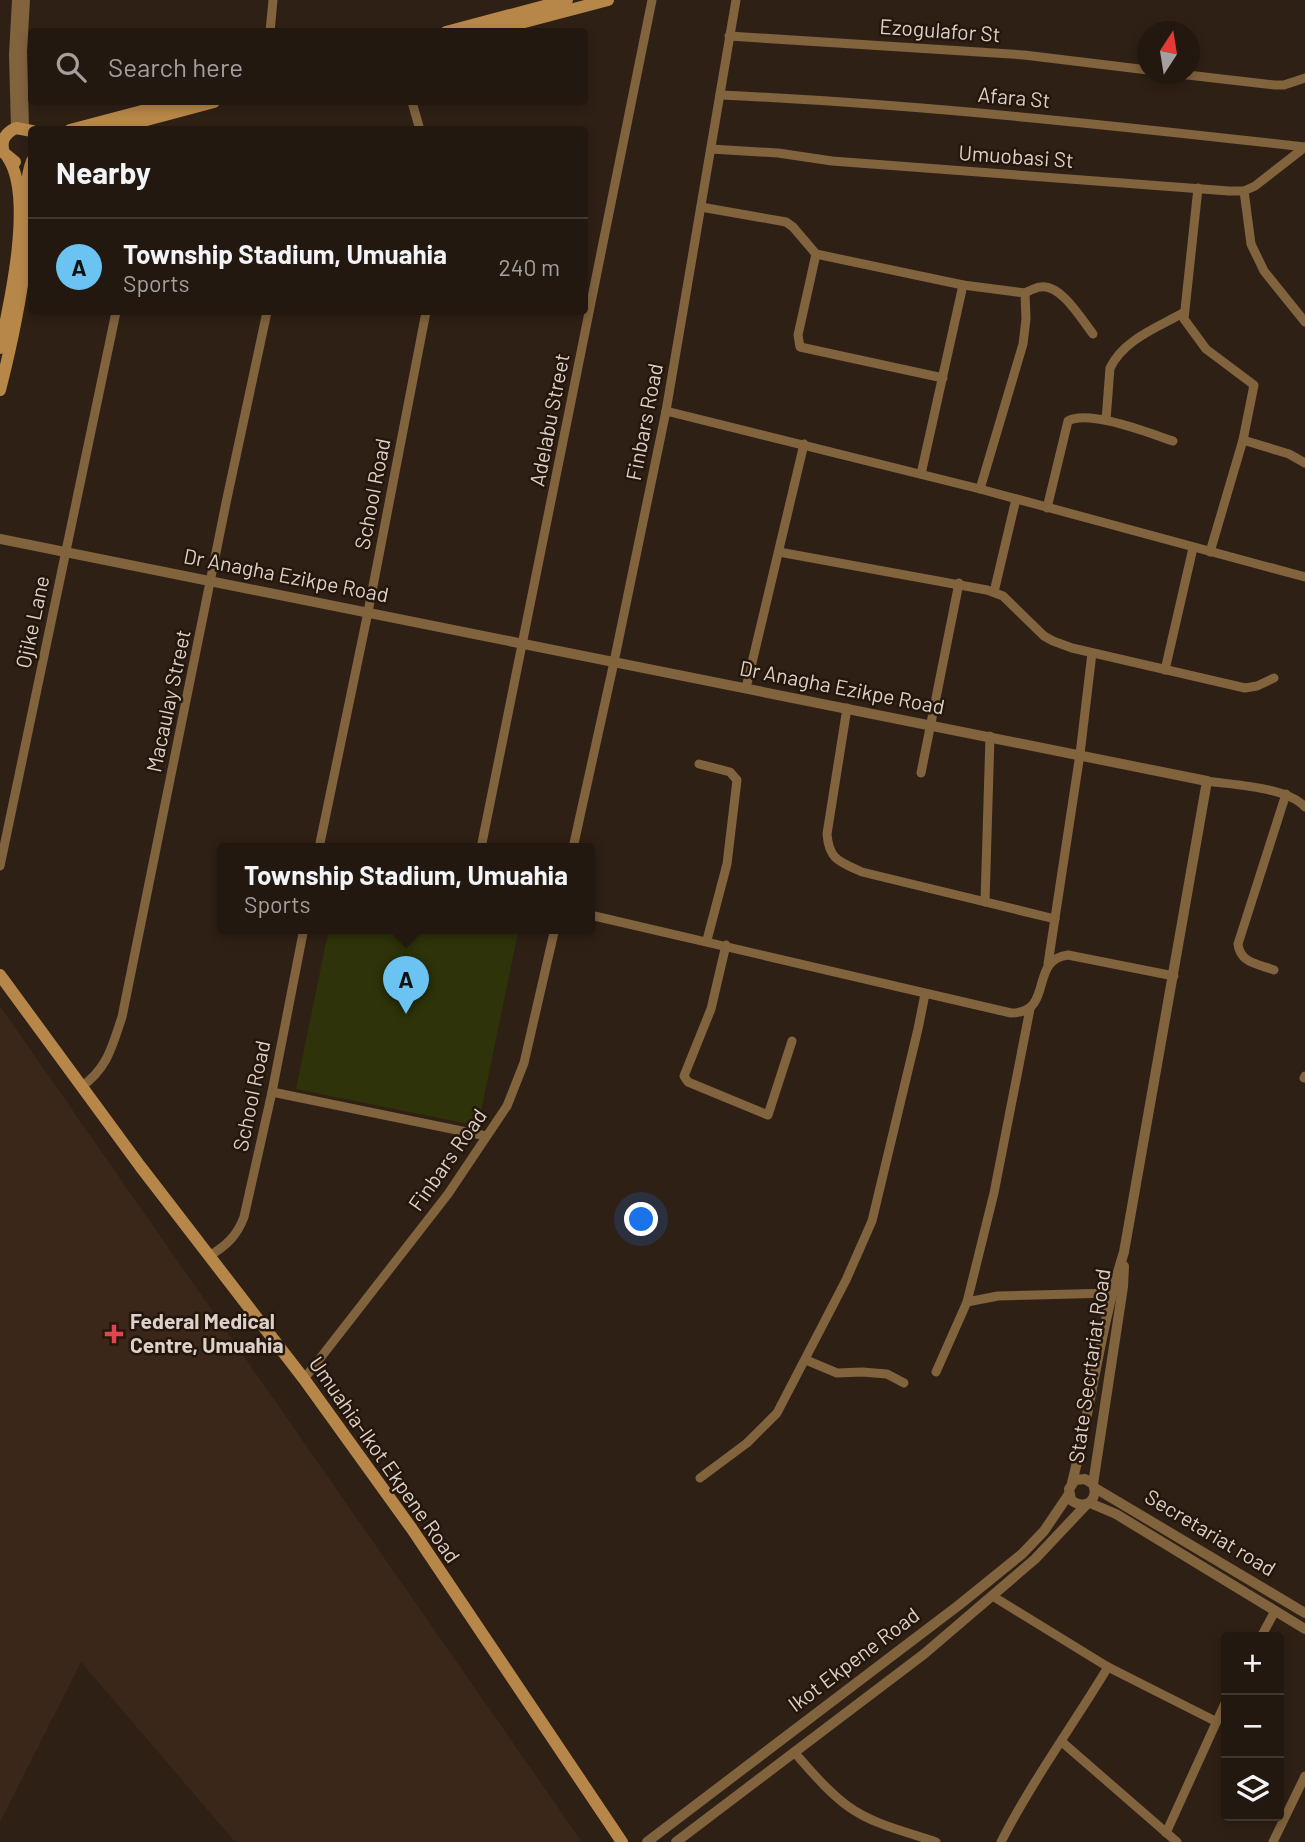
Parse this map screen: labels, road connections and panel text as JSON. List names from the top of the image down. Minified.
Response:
{"streets":{"main road":["Umuahia-Ikot Ekpene Road"],"street":["Ezogulafor St","Afara St","Umuobasi St","Adelabu Street","Finbars Road","School Road","Dr Anagha Ezikpe Road","Ojike Lane","Macaulay Street","State Secrtariat Road","Secretariat road","Ikot Ekpene Road"]},"crossings":[["Ezogulafor St","Finbars Road"],["Afara St","Finbars Road"],["Umuobasi St","Finbars Road"],["Adelabu Street","Dr Anagha Ezikpe Road"],["Finbars Road","Dr Anagha Ezikpe Road"],["Finbars Road","Umuahia-Ikot Ekpene Road"],["School Road","Dr Anagha Ezikpe Road"],["School Road","Umuahia-Ikot Ekpene Road"],["Dr Anagha Ezikpe Road","Ojike Lane"],["Dr Anagha Ezikpe Road","Macaulay Street"],["Macaulay Street","Umuahia-Ikot Ekpene Road"],["State Secrtariat Road","Secretariat road"],["State Secrtariat Road","Ikot Ekpene Road"],["Secretariat road","Ikot Ekpene Road"]],"places":{"health":["Federal Medical Centre, Umuahia"]},"north":"top","page":{"search":"Search here","heading":"Nearby","list":[{"mark":"A","name":"Township Stadium, Umuahia","note":"Sports","value":"240 m"}],"popup":["Township Stadium, Umuahia","Sports"],"pins":"A","map_buttons":["+","−"]}}
